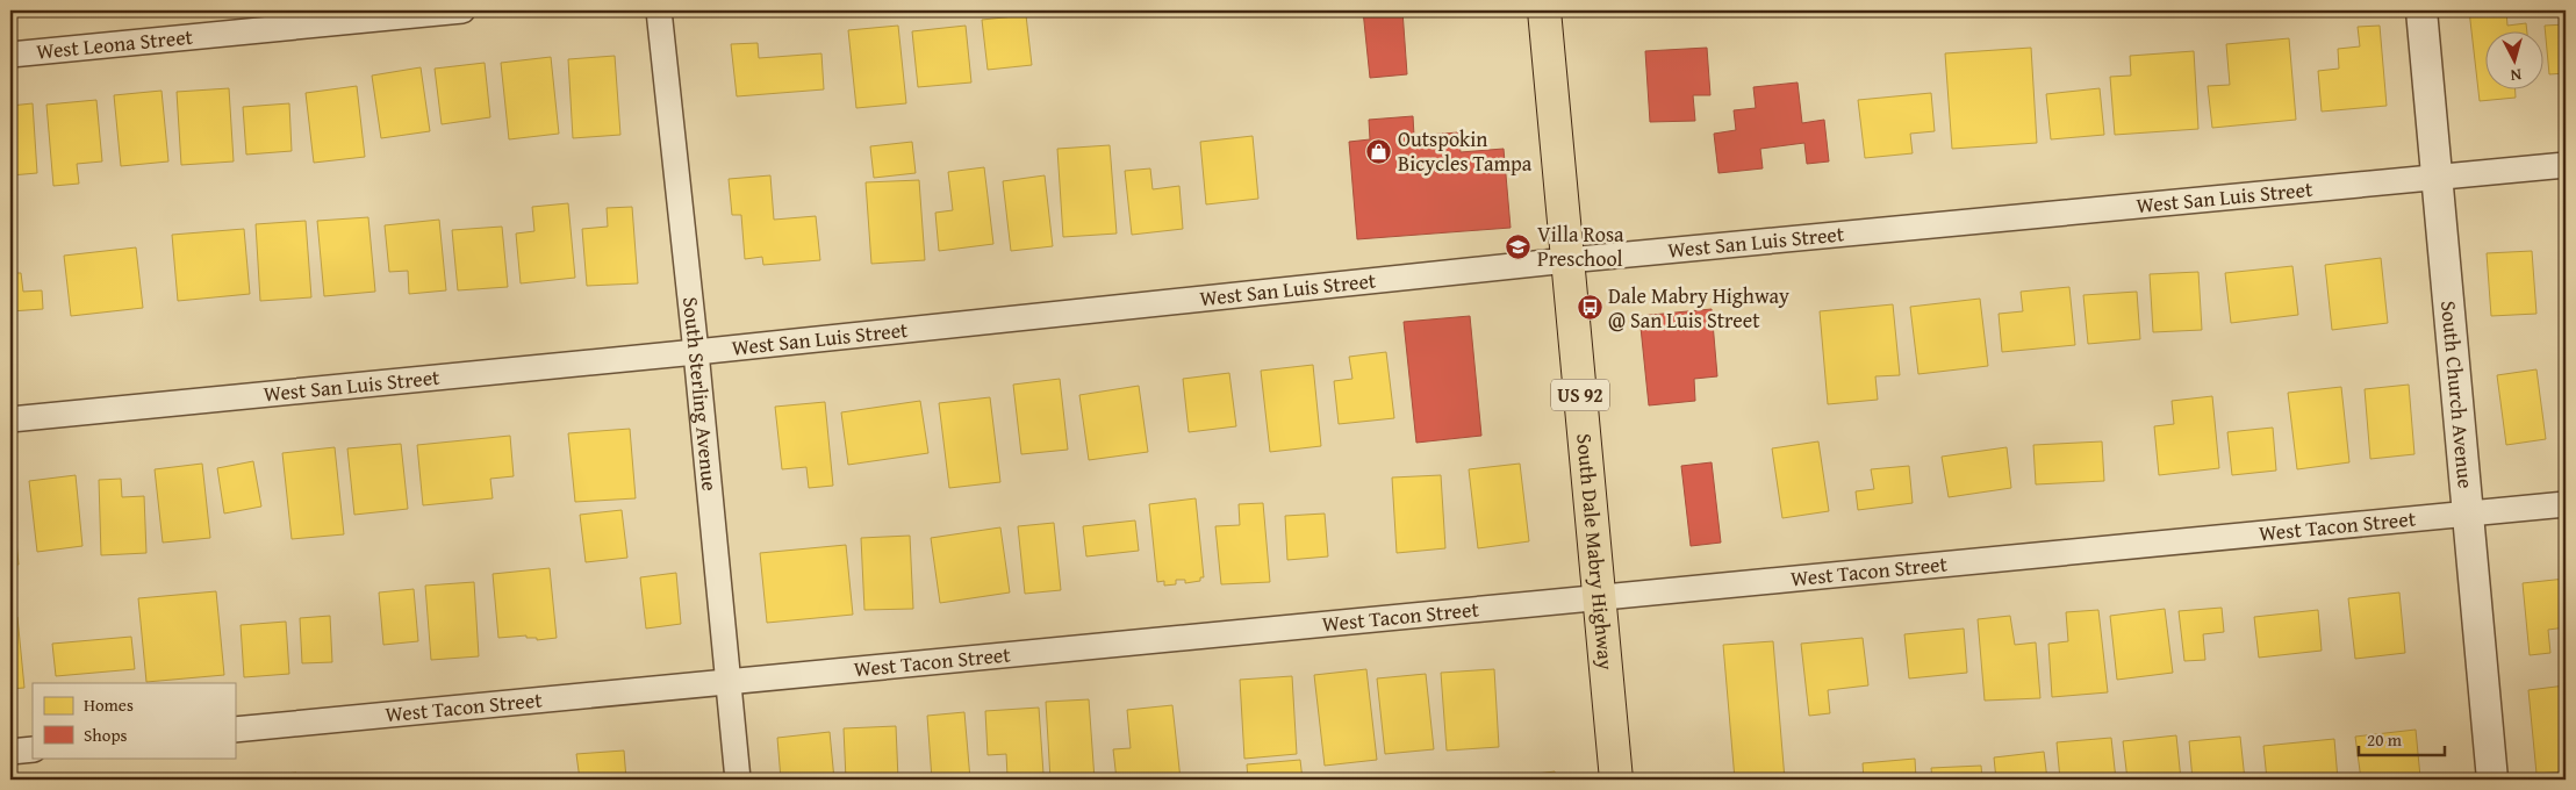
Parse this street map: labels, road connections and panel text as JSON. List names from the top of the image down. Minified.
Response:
{"streets":{"main road":["US 92","South Dale Mabry Highway"],"street":["West Leona Street","West San Luis Street","South Sterling Avenue","South Church Avenue","West Tacon Street"]},"crossings":[["West San Luis Street","South Sterling Avenue"],["West San Luis Street","South Church Avenue"],["West San Luis Street","South Dale Mabry Highway"],["South Sterling Avenue","West Tacon Street"],["South Church Avenue","West Tacon Street"],["West Tacon Street","South Dale Mabry Highway"]],"places":{"shop":["Outspokin Bicycles Tampa"],"school or university":["Villa Rosa Preschool"],"bus stop":["Dale Mabry Highway @ San Luis Street"]},"legend":["Homes","Shops"],"scale_bar":"20 m","north":"bottom"}
